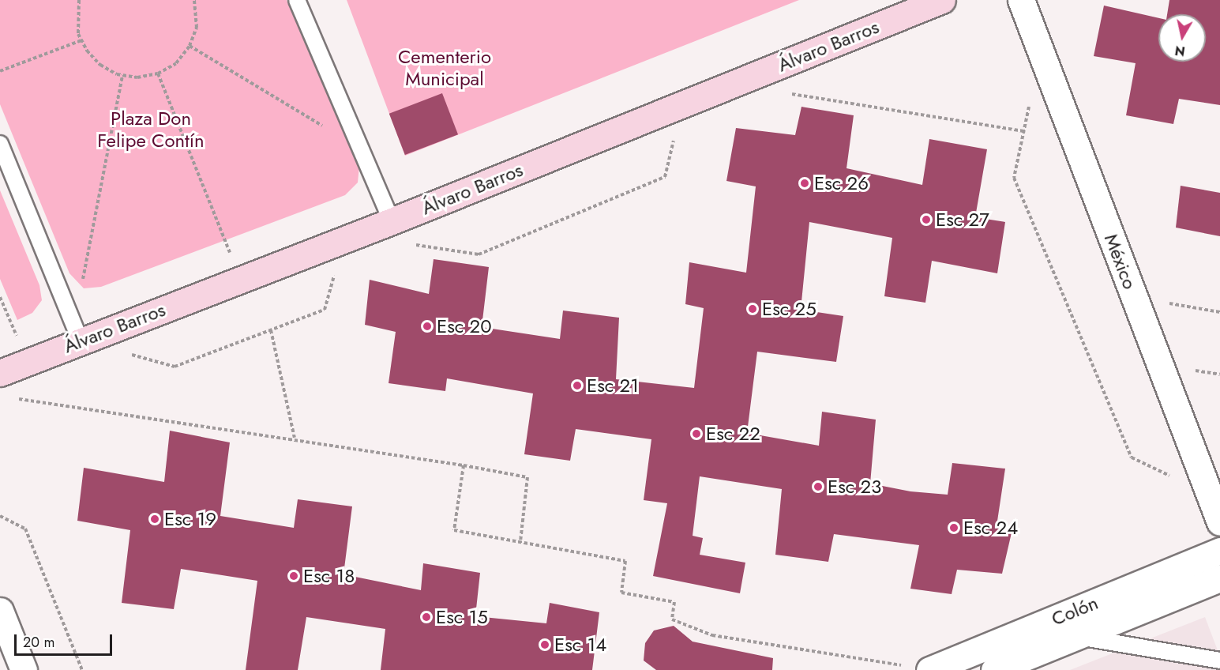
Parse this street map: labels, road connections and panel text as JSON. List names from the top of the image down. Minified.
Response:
{"streets":{"main road":["Álvaro Barros"],"street":["México","Colón"]},"parks":["Cementerio Municipal","Plaza Don Felipe Contín"],"places":["Esc 26","Esc 27","Esc 25","Esc 20","Esc 21","Esc 22","Esc 23","Esc 19","Esc 24","Esc 18","Esc 15","Esc 14"],"scale_bar":"20 m","north":"bottom"}
